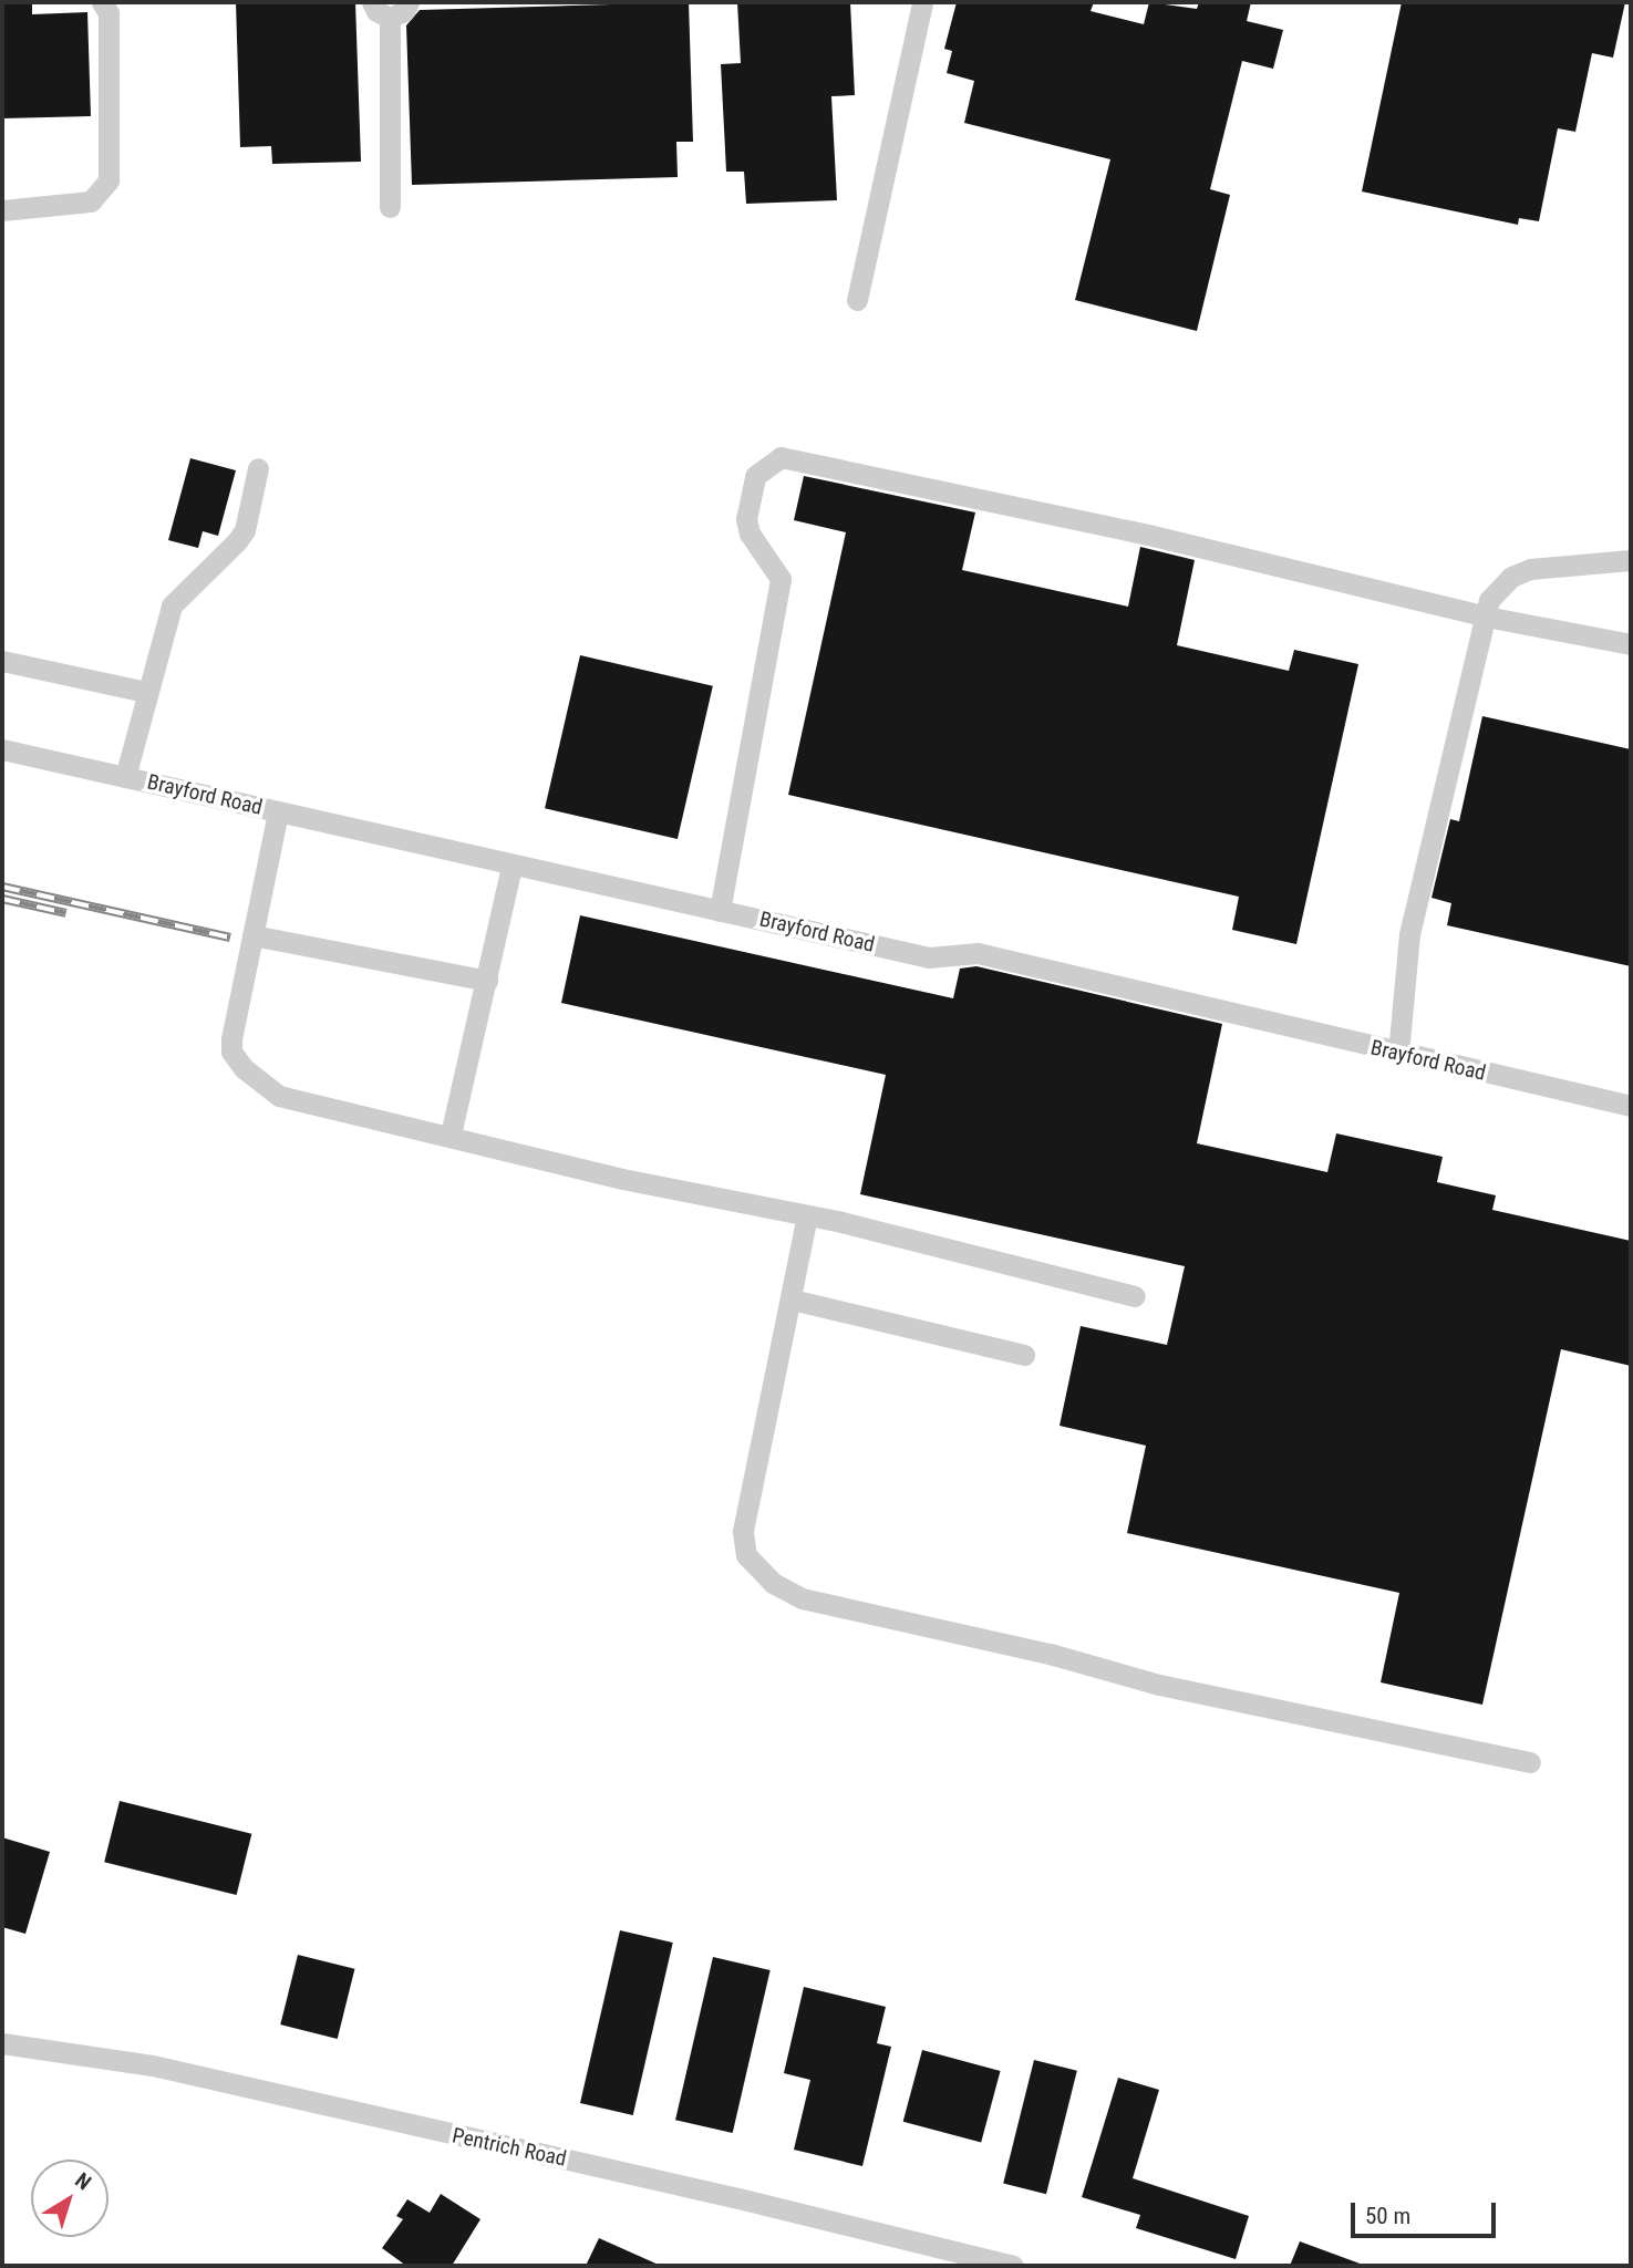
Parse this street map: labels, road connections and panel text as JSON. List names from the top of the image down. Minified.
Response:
{"streets":{"lane":["Brayford Road","Pentrich Road"]},"scale_bar":"50 m","north":"top right"}
